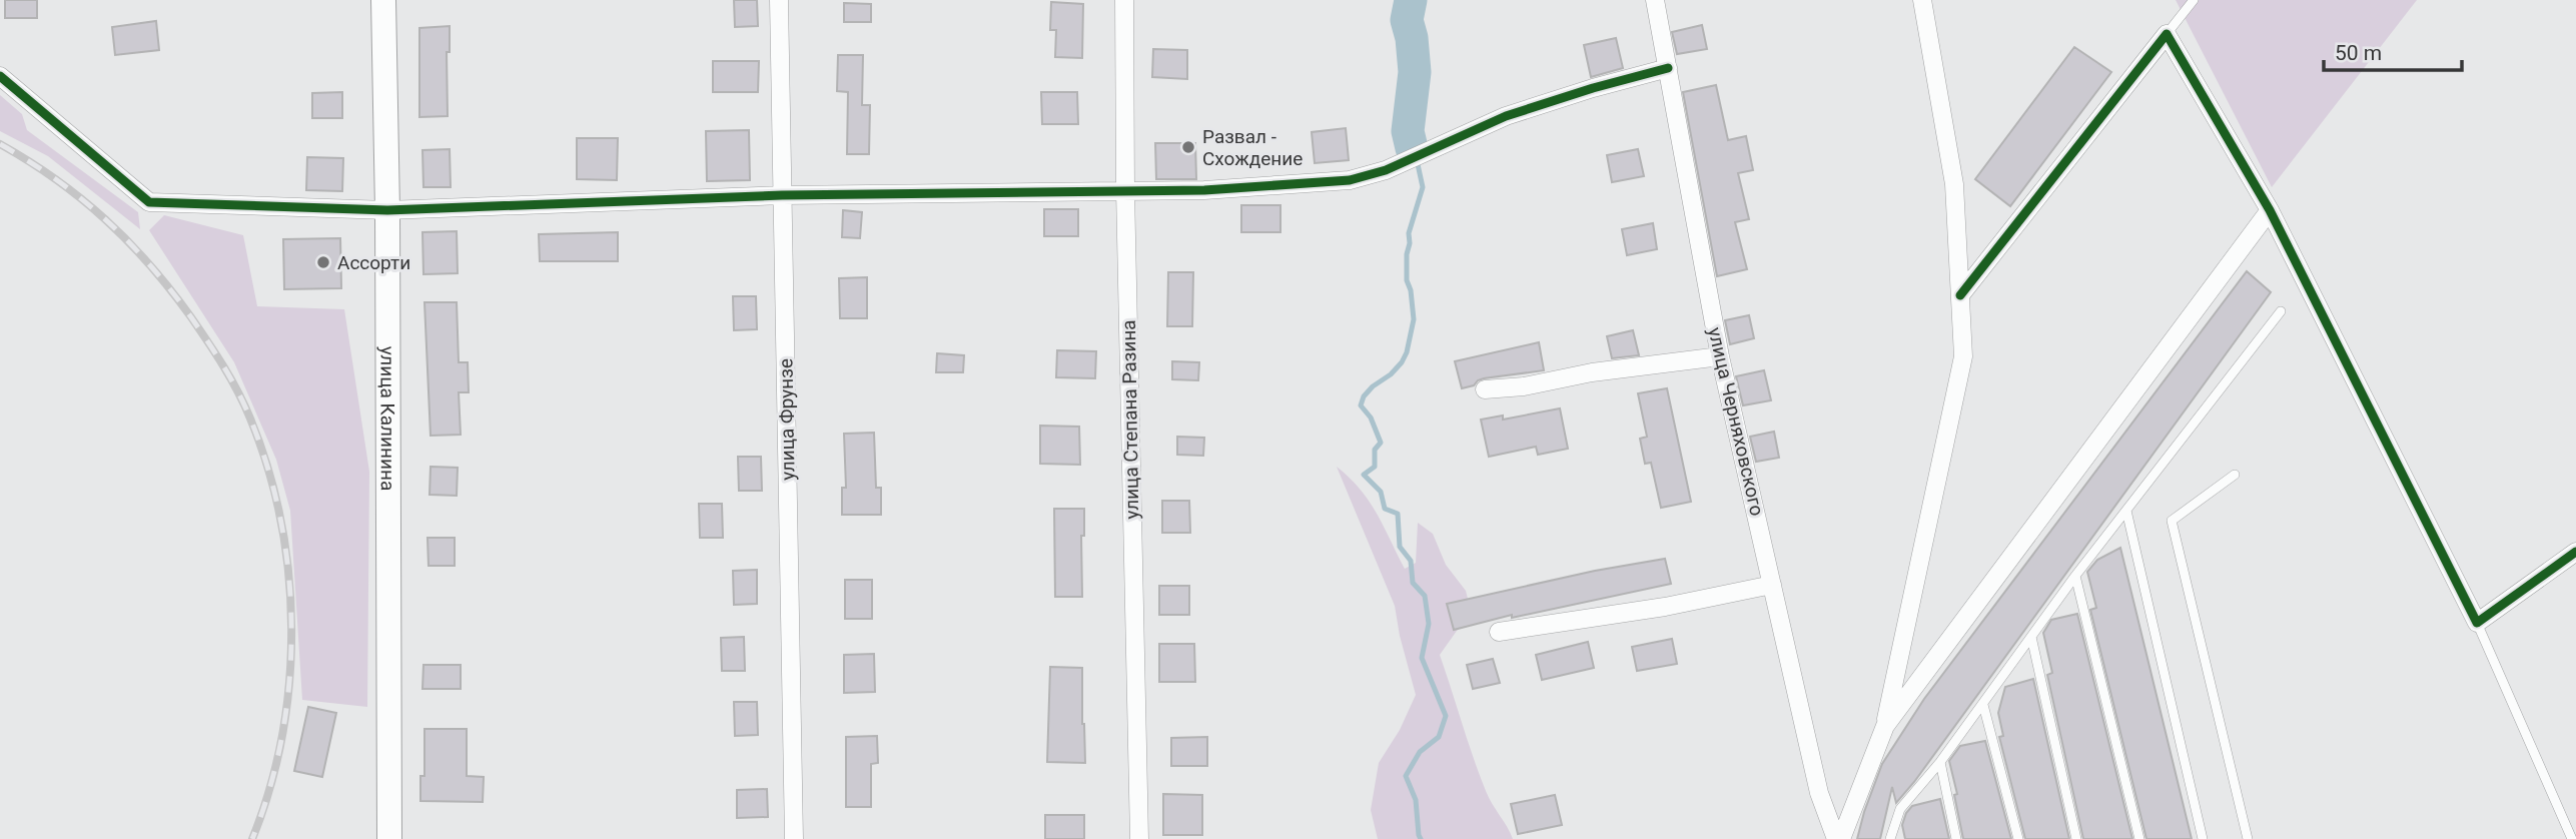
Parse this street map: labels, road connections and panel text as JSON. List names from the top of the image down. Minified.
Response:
{"streets":{"street":["улица Калинина","улица Фрунзе","улица Степана Разина","улица Черняховского"]},"places":["Развал - Схождение","Ассорти"],"scale_bar":"50 m"}
